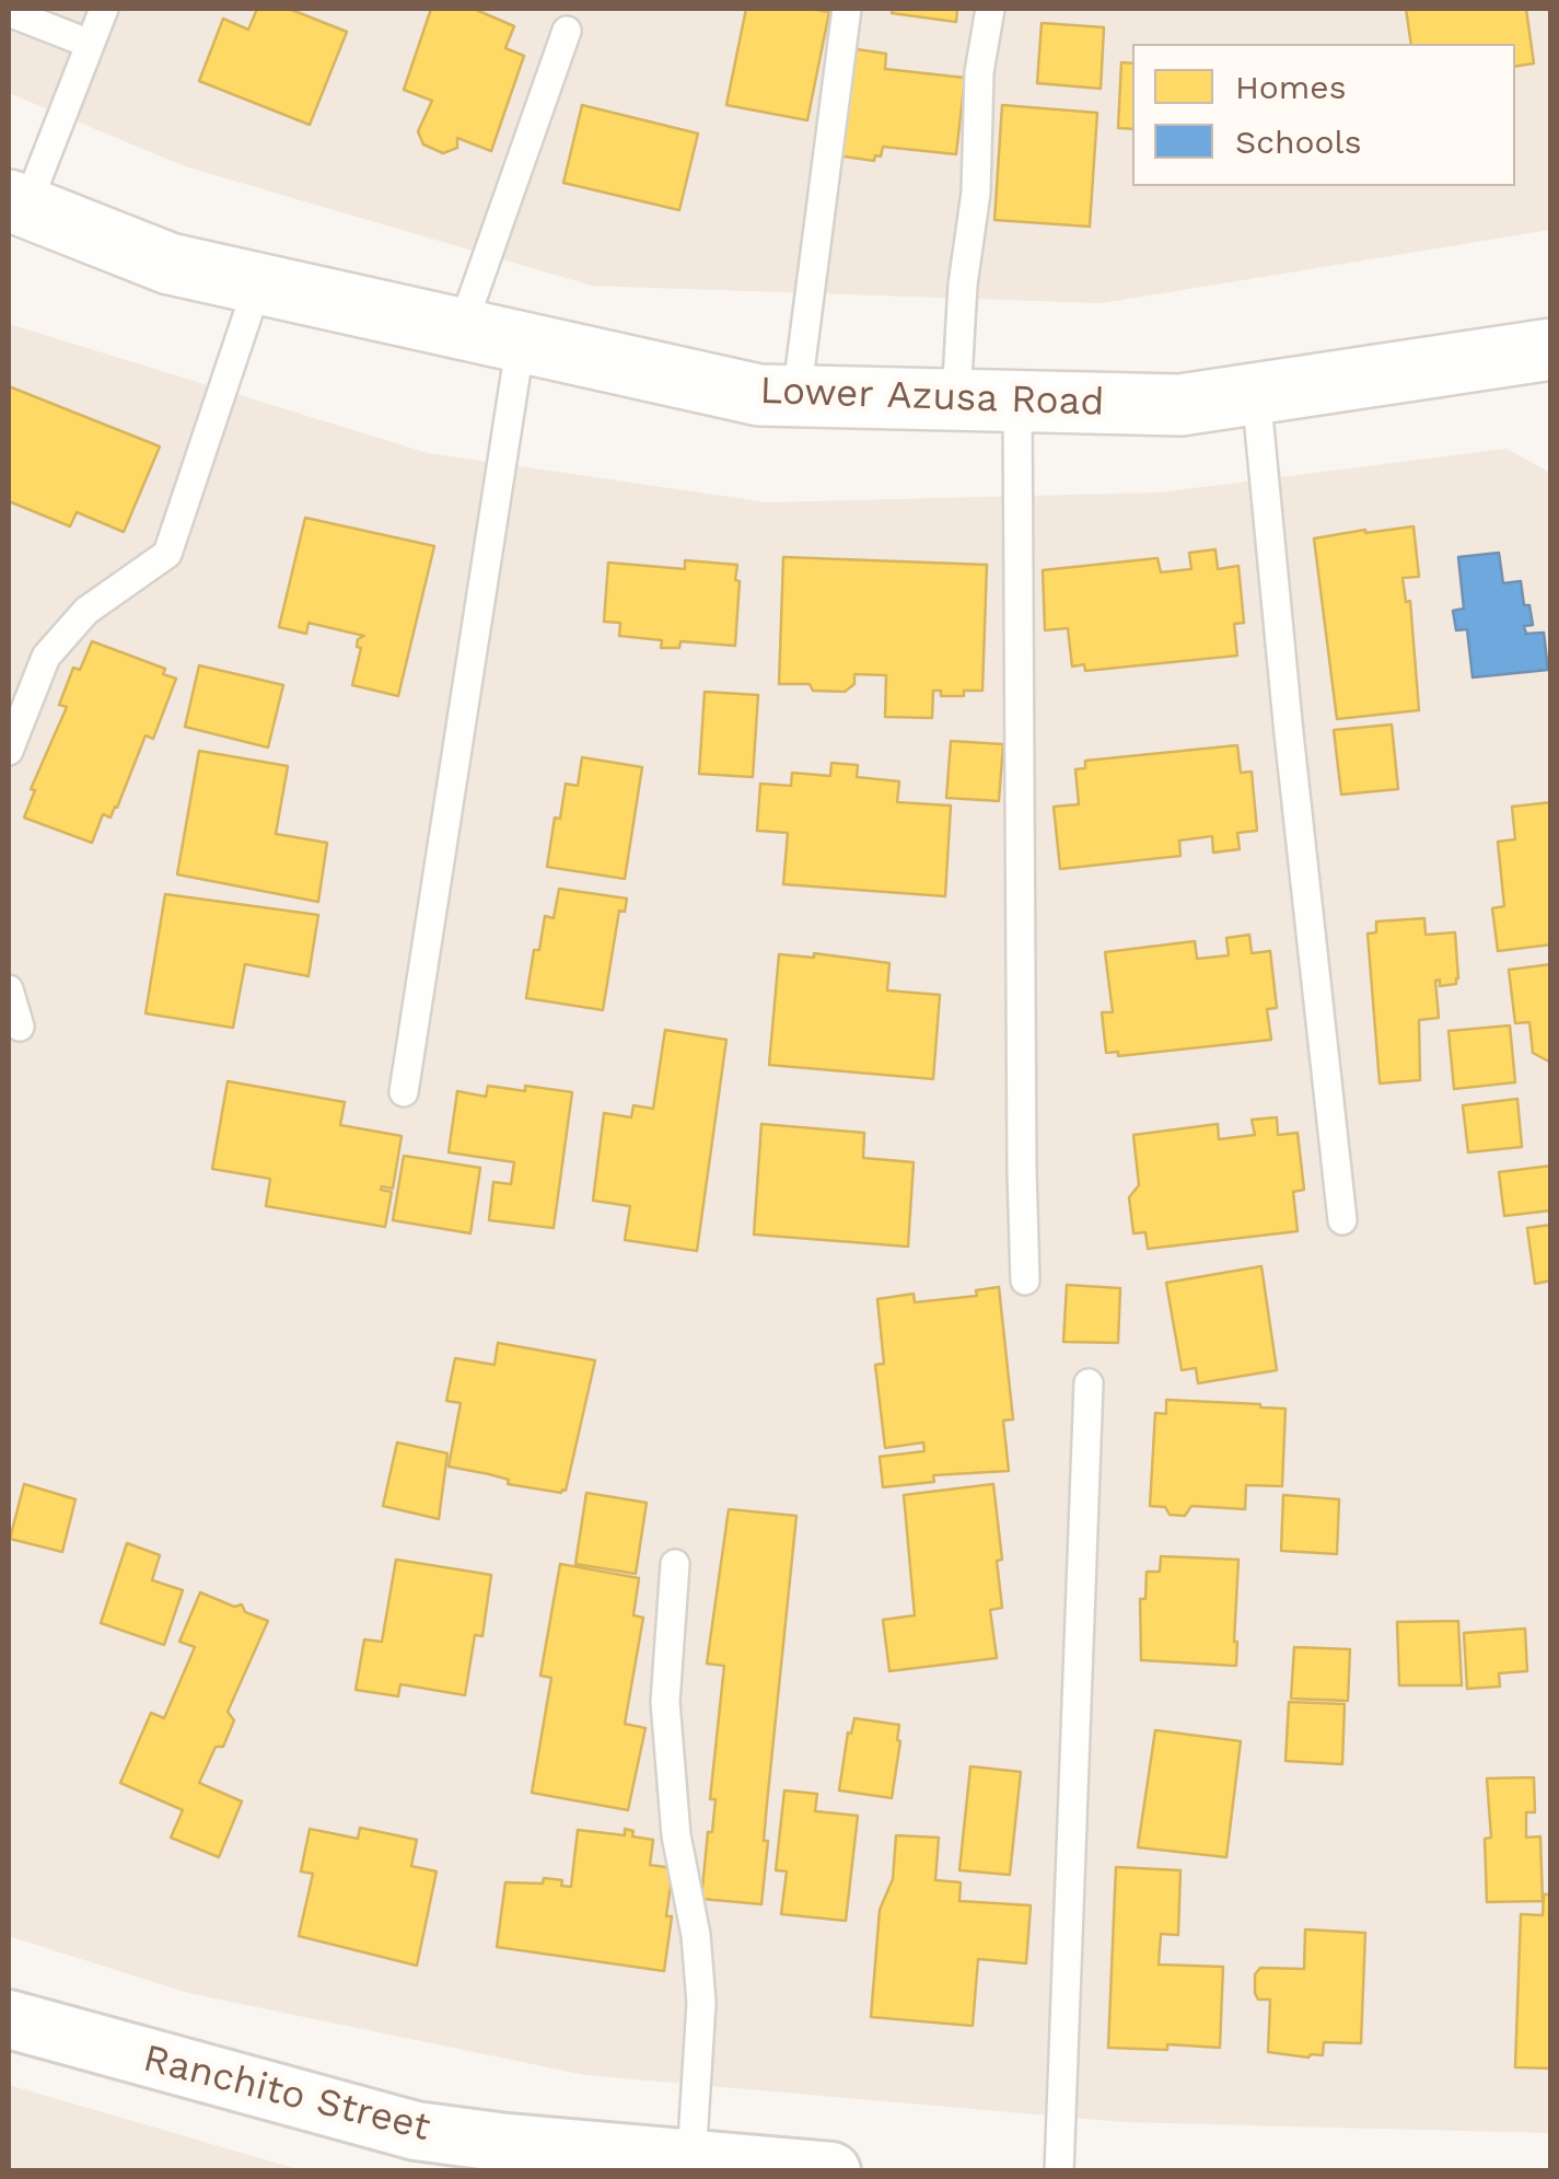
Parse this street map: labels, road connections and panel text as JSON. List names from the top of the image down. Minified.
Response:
{"streets":{"main road":["Lower Azusa Road"],"street":["Ranchito Street"]},"legend":["Homes","Schools"]}
